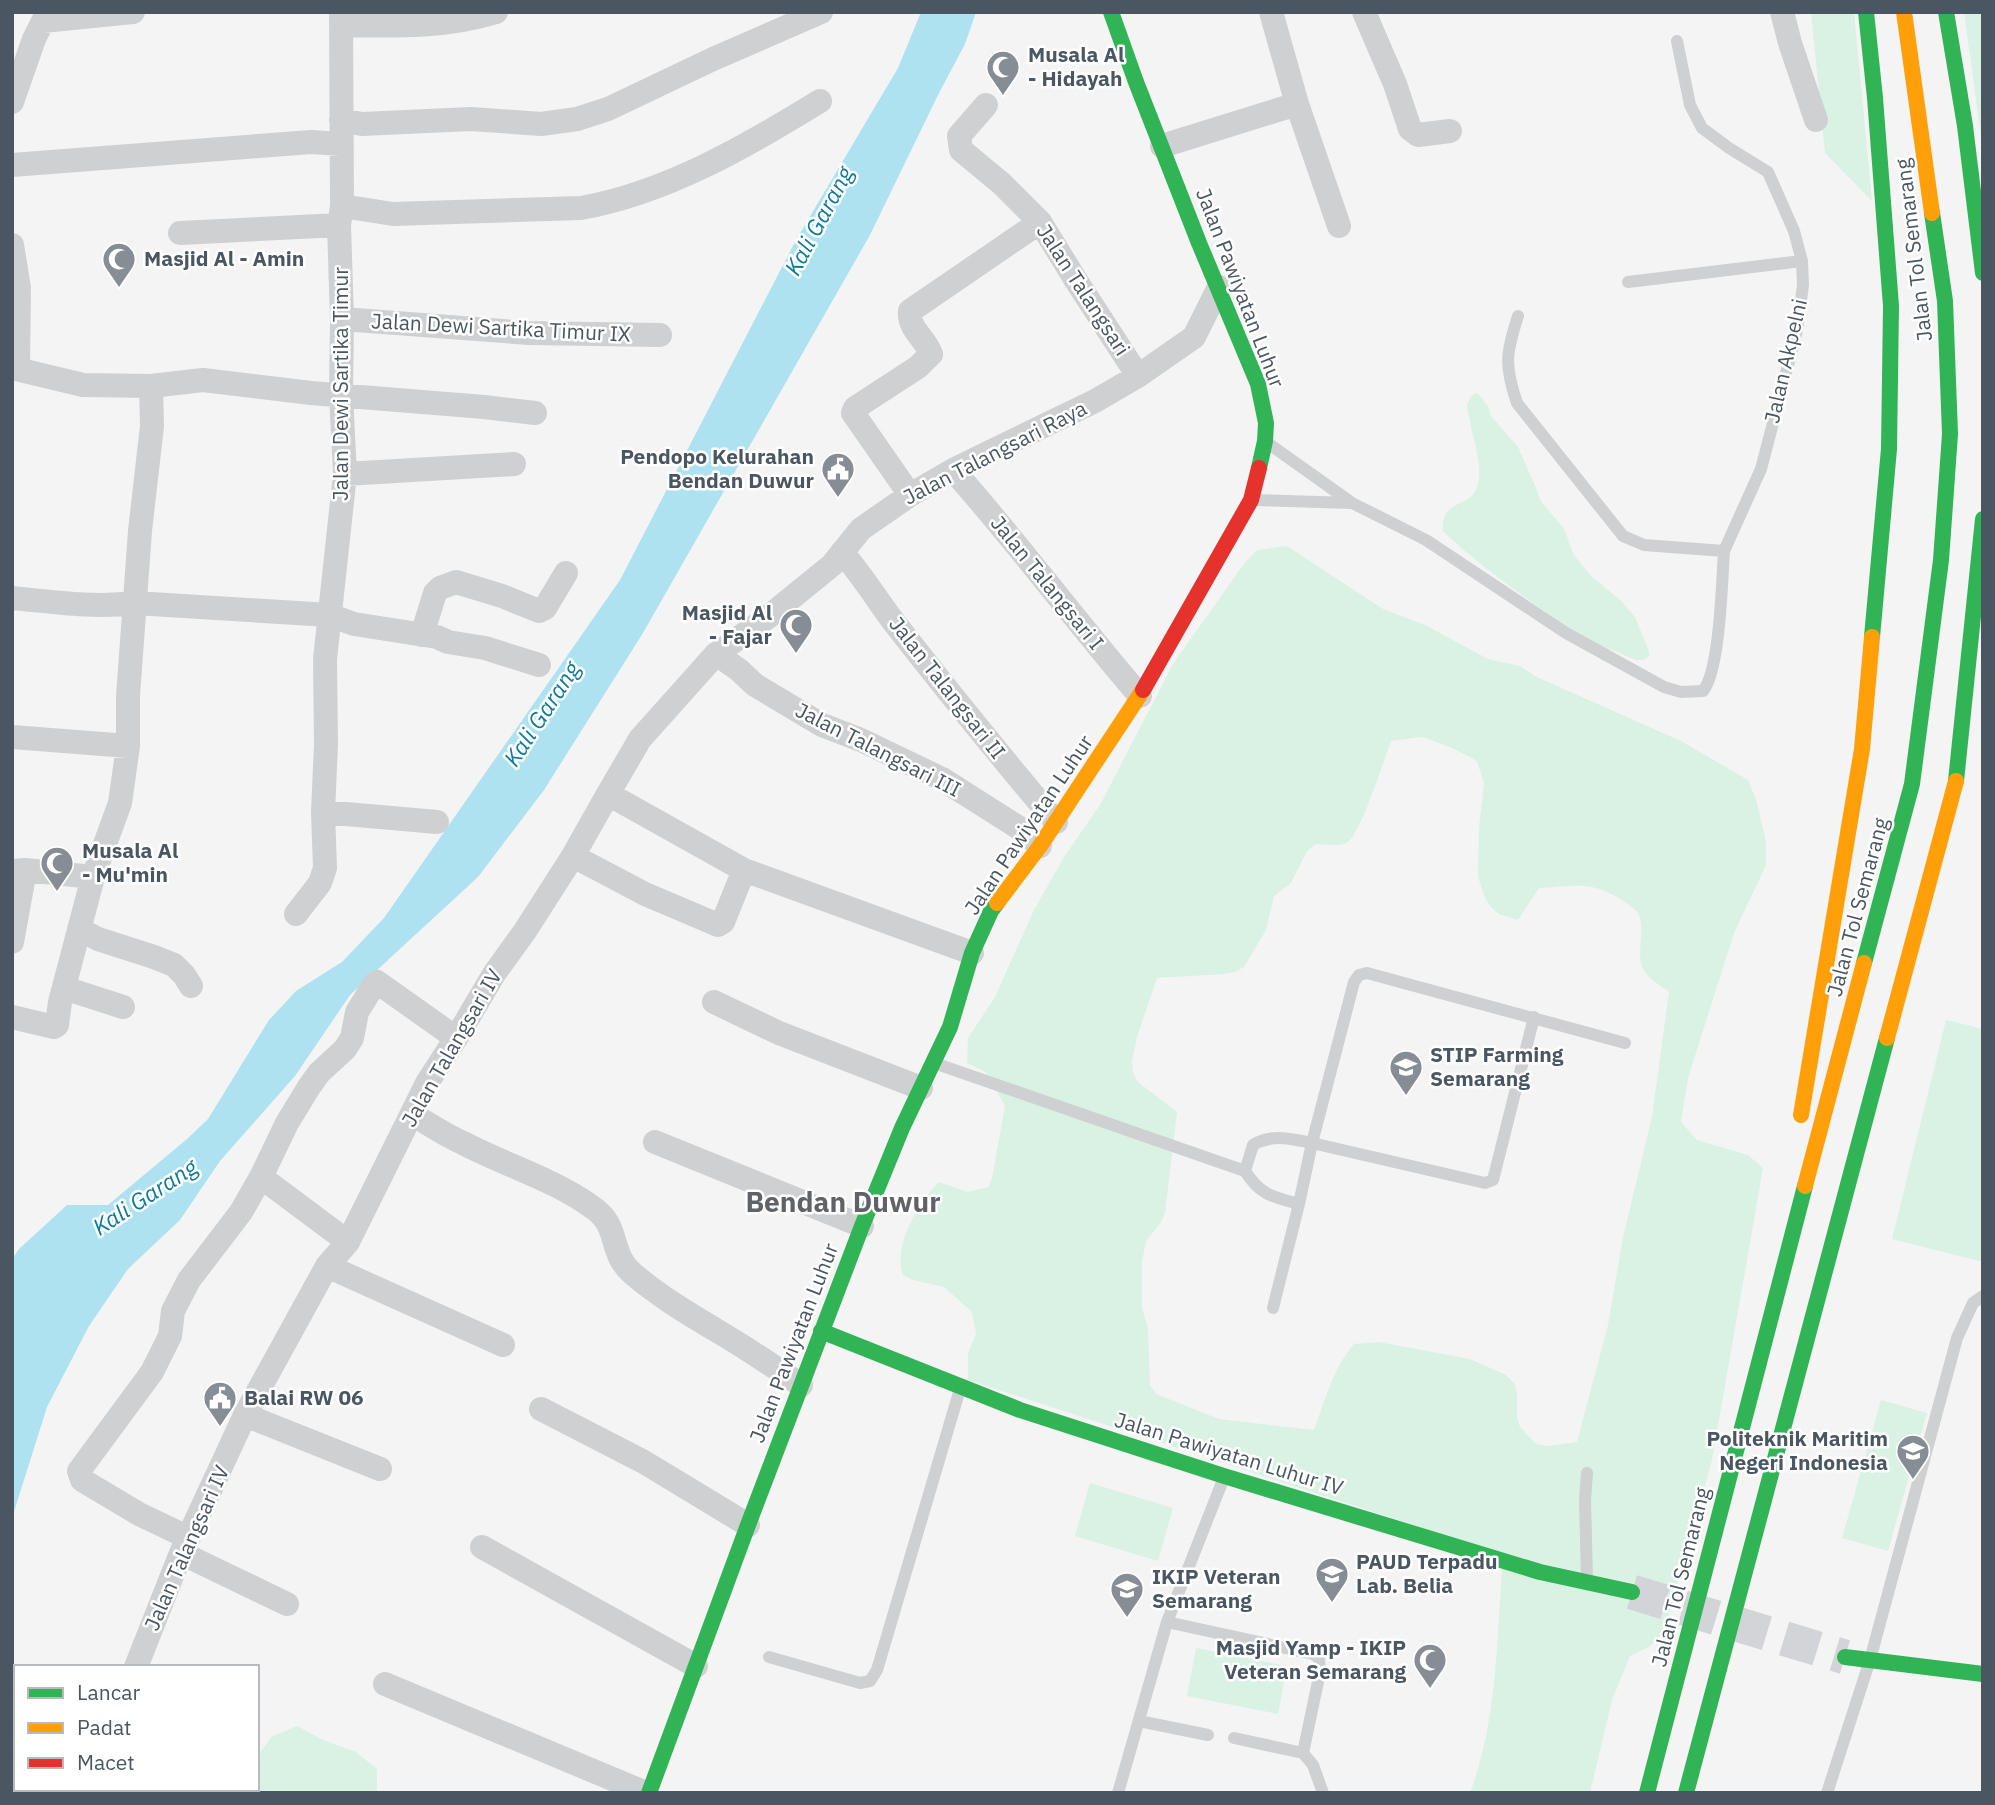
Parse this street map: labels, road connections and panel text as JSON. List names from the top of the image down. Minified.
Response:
{"streets":{"main road":["Jalan Tol Semarang","Jalan Pawiyatan Luhur","Jalan Pawiyatan Luhur IV"],"street":["Jalan Talangsari","Jalan Dewi Sartika Timur IX","Jalan Dewi Sartika Timur","Jalan Talangsari Raya","Jalan Talangsari I","Jalan Talangsari II","Jalan Talangsari III","Jalan Talangsari IV"],"lane":["Jalan Akpelni"]},"crossings":[["Jalan Pawiyatan Luhur","Jalan Akpelni"],["Jalan Pawiyatan Luhur","Jalan Talangsari Raya"],["Jalan Pawiyatan Luhur","Jalan Talangsari I"],["Jalan Pawiyatan Luhur","Jalan Talangsari II"],["Jalan Pawiyatan Luhur","Jalan Talangsari III"],["Jalan Pawiyatan Luhur","Jalan Pawiyatan Luhur IV"],["Jalan Talangsari","Jalan Talangsari Raya"],["Jalan Dewi Sartika Timur IX","Jalan Dewi Sartika Timur"],["Jalan Talangsari Raya","Jalan Talangsari I"],["Jalan Talangsari Raya","Jalan Talangsari II"],["Jalan Talangsari Raya","Jalan Talangsari III"],["Jalan Talangsari Raya","Jalan Talangsari IV"],["Jalan Talangsari II","Jalan Talangsari III"]],"districts":["Bendan Duwur"],"water":["Kali Garang"],"places":{"mosque":["Musala Al - Hidayah","Masjid Al - Amin","Masjid Al - Fajar","Musala Al - Mu'min","Masjid Yamp - IKIP Veteran Semarang"],"public building":["Pendopo Kelurahan Bendan Duwur","Balai RW 06"],"school or university":["STIP Farming Semarang","Politeknik Maritim Negeri Indonesia","PAUD Terpadu Lab. Belia","IKIP Veteran Semarang"]},"legend":["Lancar","Padat","Macet"]}
